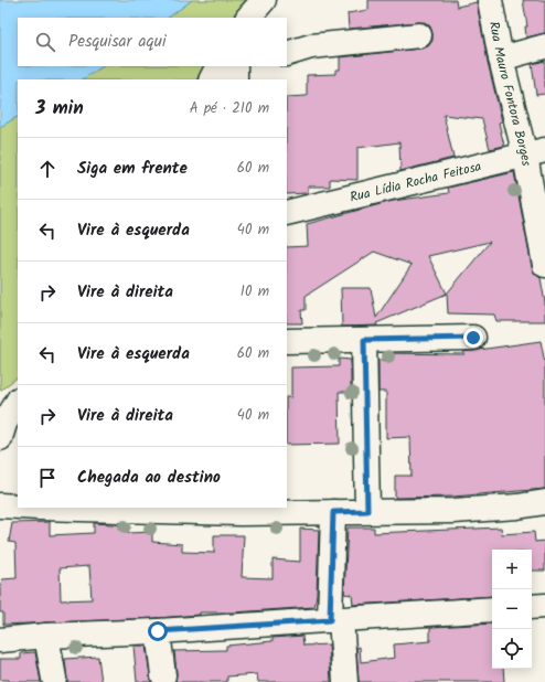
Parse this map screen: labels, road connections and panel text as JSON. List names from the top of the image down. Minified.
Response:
{"streets":{"street":["Rua Mauro Fontora Borges","Rua Lídia Rocha Feitosa"]},"crossings":[["Rua Mauro Fontora Borges","Rua Lídia Rocha Feitosa"]],"page":{"search":"Pesquisar aqui","heading":["3 min","A pé · 210 m"],"list":[["Siga em frente","60 m"],["Vire à esquerda","40 m"],["Vire à direita","10 m"],["Vire à esquerda","60 m"],["Vire à direita","40 m"],"Chegada ao destino"],"map_buttons":["+","−"]}}
